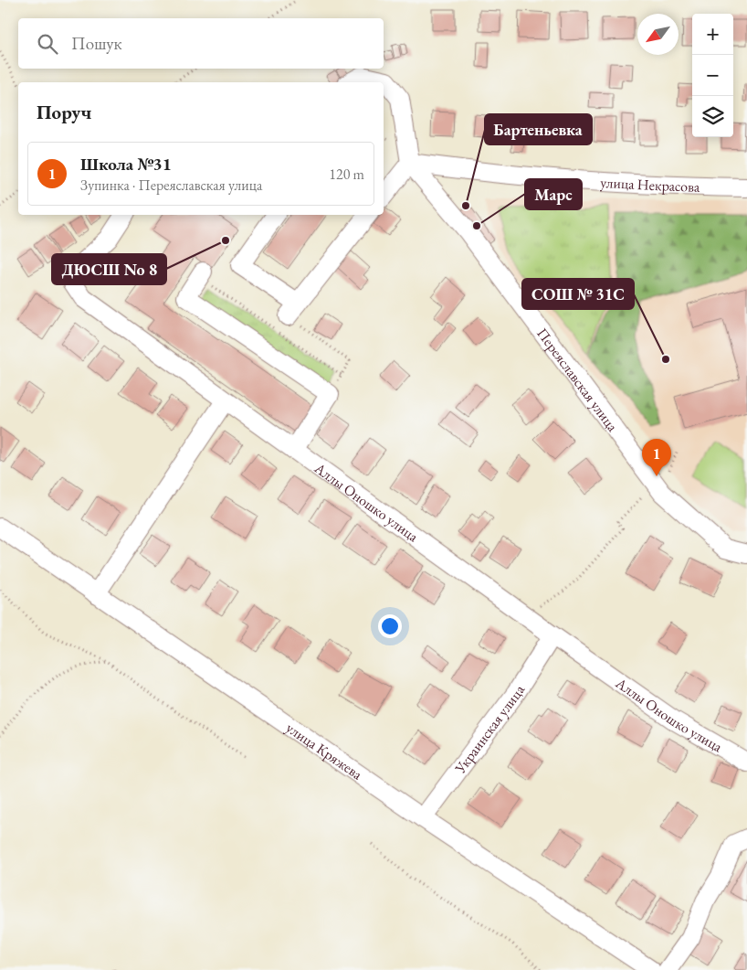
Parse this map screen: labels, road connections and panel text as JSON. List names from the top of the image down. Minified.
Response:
{"streets":{"street":["улица Некрасова","Переяславская улица","Аллы Оношко улица","Украинская улица","улица Кряжева"]},"crossings":[["улица Некрасова","Переяславская улица"],["Аллы Оношко улица","Украинская улица"],["Украинская улица","улица Кряжева"]],"places":["Бартеньевка","Марс","ДЮСШ No 8","СОШ № 31С"],"north":"bottom left","page":{"map_buttons":["+","−"],"search":"Пошук","heading":"Поруч","list":[{"mark":"1","name":"Школа №31","note":"Зупинка · Переяславская улица","value":"120 m"}],"pins":"1"}}
